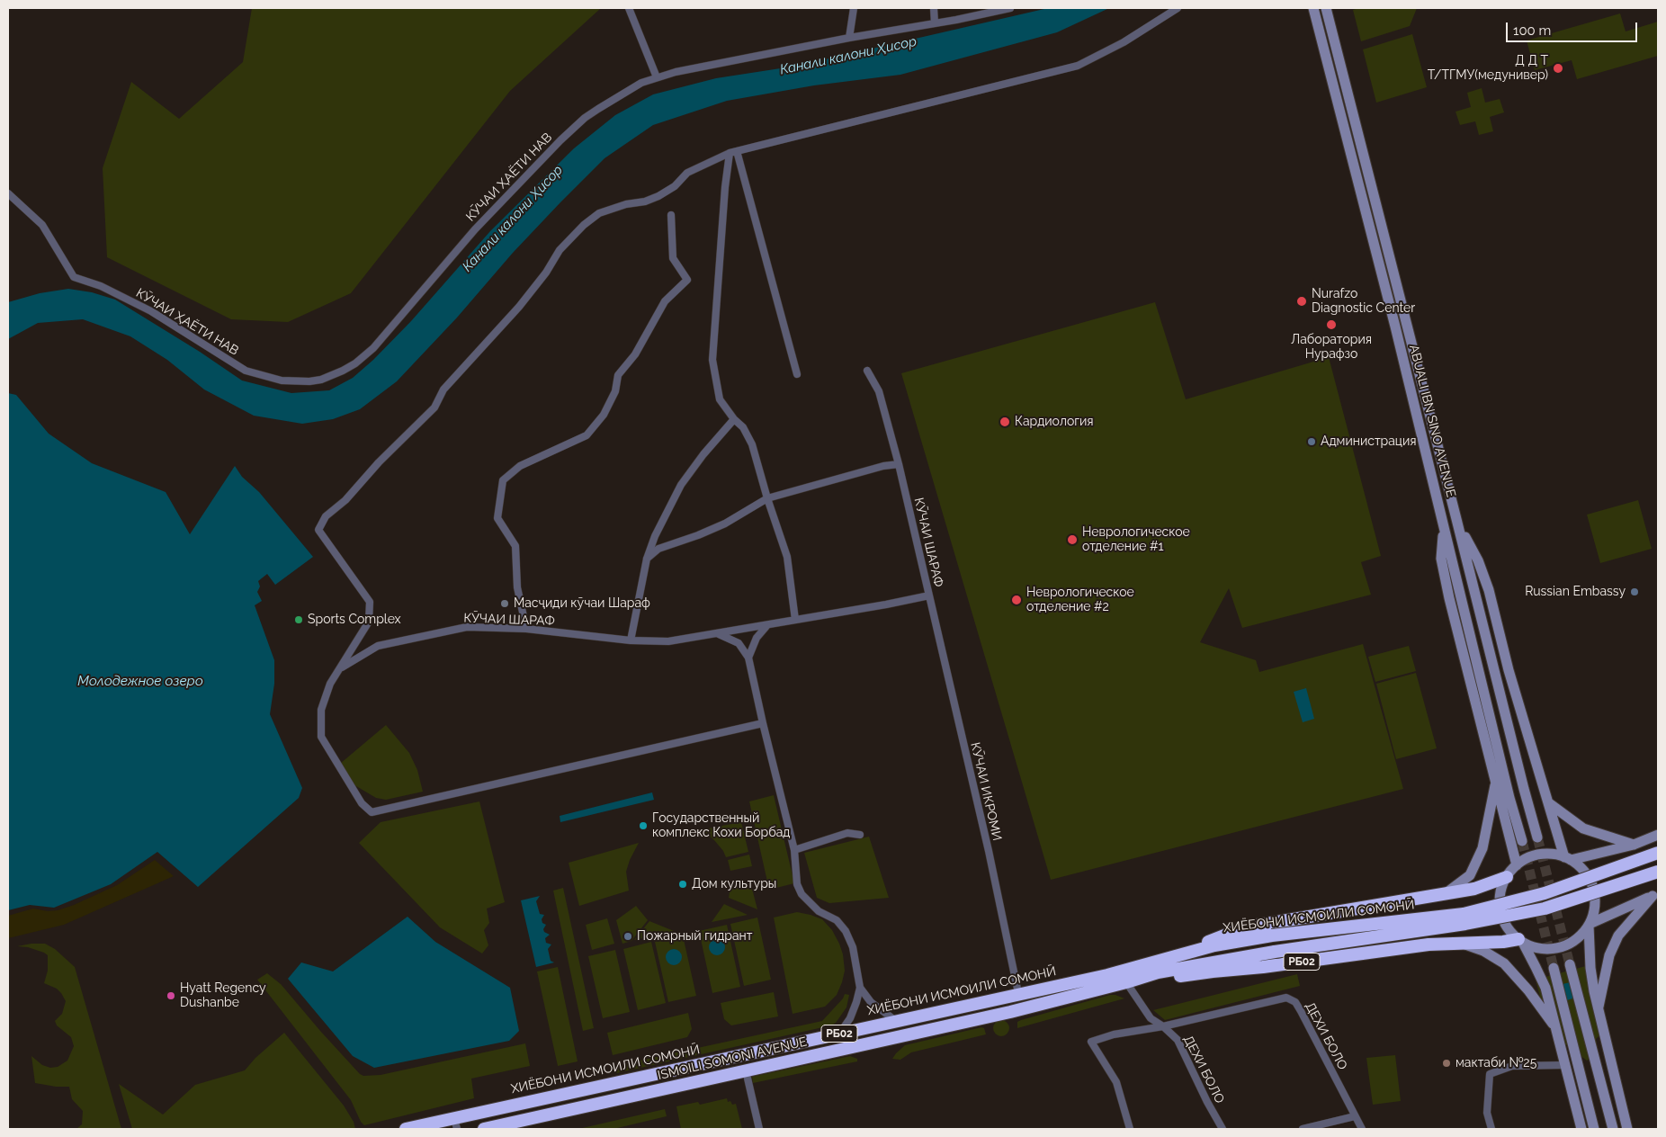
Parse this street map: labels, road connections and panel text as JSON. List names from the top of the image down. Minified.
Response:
{"streets":{"highway":["ХИЁБОНИ ИСМОИЛИ СОМОНӢ","РБ02","ISMOILI SOMONI AVENUE"],"main road":["ABUALI IBN SINO AVENUE"],"street":["КӮЧАИ ҲАЁТИ НАВ","КӮЧАИ ШАРАФ","КӮЧАИ ИКРОМИ","ДЕХИ БОЛО"]},"crossings":[["КӮЧАИ ШАРАФ","КӮЧАИ ИКРОМИ"],["КӮЧАИ ИКРОМИ","ХИЁБОНИ ИСМОИЛИ СОМОНӢ"],["ХИЁБОНИ ИСМОИЛИ СОМОНӢ","РБ02"],["РБ02","ISMOILI SOMONI AVENUE"],["ДЕХИ БОЛО","ISMOILI SOMONI AVENUE"]],"water":["Канали калони Ҳисор","Молодежное озеро"],"places":["Д Д Т Т/ТГМУ(медунивер)","Nurafzo Diagnostic Center","Лаборатория Нурафзо","Кардиология","Администрация","Неврологическое отделение #1","Russian Embassy","Неврологическое отделение #2","Масҷиди кӯчаи Шараф","Sports Complex","Государственный комплекс Кохи Борбад","Дом культуры","Пожарный гидрант","Hyatt Regency Dushanbe","мактаби №25"],"scale_bar":"100 m"}
